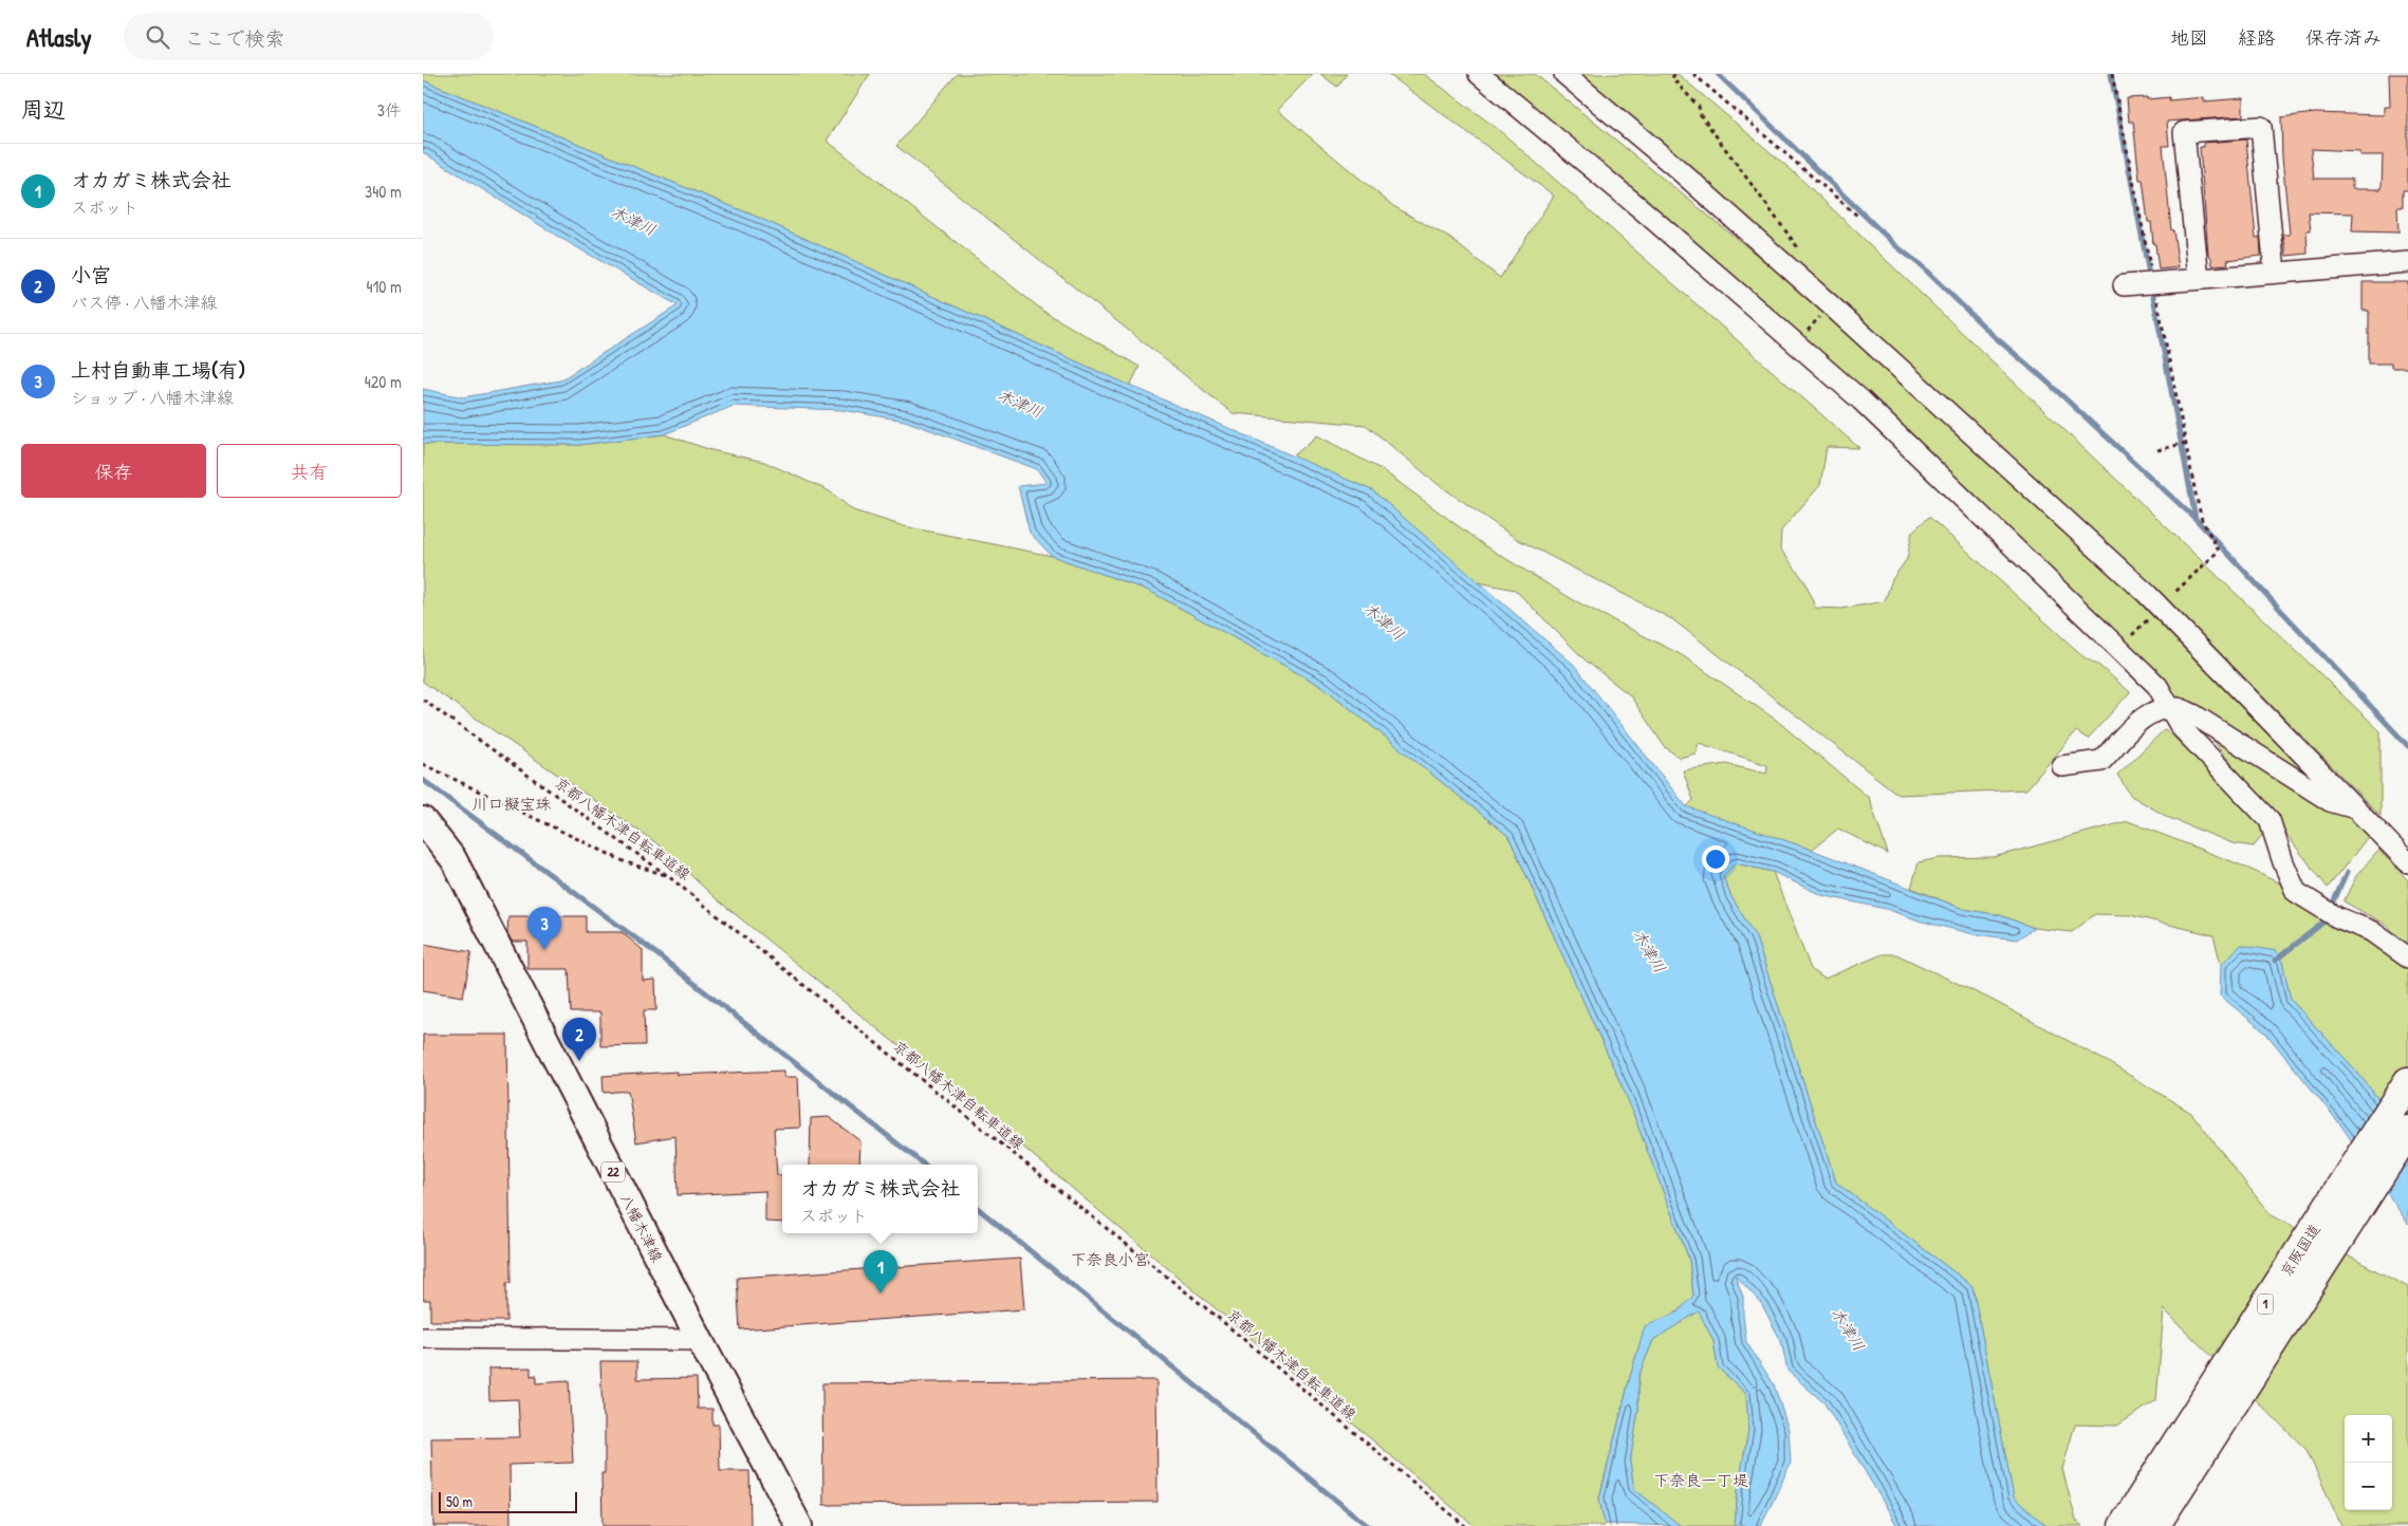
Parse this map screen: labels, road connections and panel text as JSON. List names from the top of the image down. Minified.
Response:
{"streets":{"highway":["京阪国道","1"],"main road":["22","八幡木津線"],"path":["京都八幡木津自転車道線"]},"districts":["川口擬宝珠","下奈良小宮","下奈良一丁堤"],"water":["木津川"],"scale_bar":"50 m","page":{"header":"Atlasly","search":"ここで検索","nav":["地図","経路","保存済み"],"heading":["周辺","3件"],"list":[{"mark":"1","name":"オカガミ株式会社","note":"スポット","value":"340 m"},{"mark":"2","name":"小宮","note":"バス停 · 八幡木津線","value":"410 m"},{"mark":"3","name":"上村自動車工場(有)","note":"ショップ · 八幡木津線","value":"420 m"}],"buttons":["保存","共有"],"pins":["3","2","1"],"popup":["オカガミ株式会社","スポット"],"map_buttons":["+","−"],"scale":"50 m"}}
